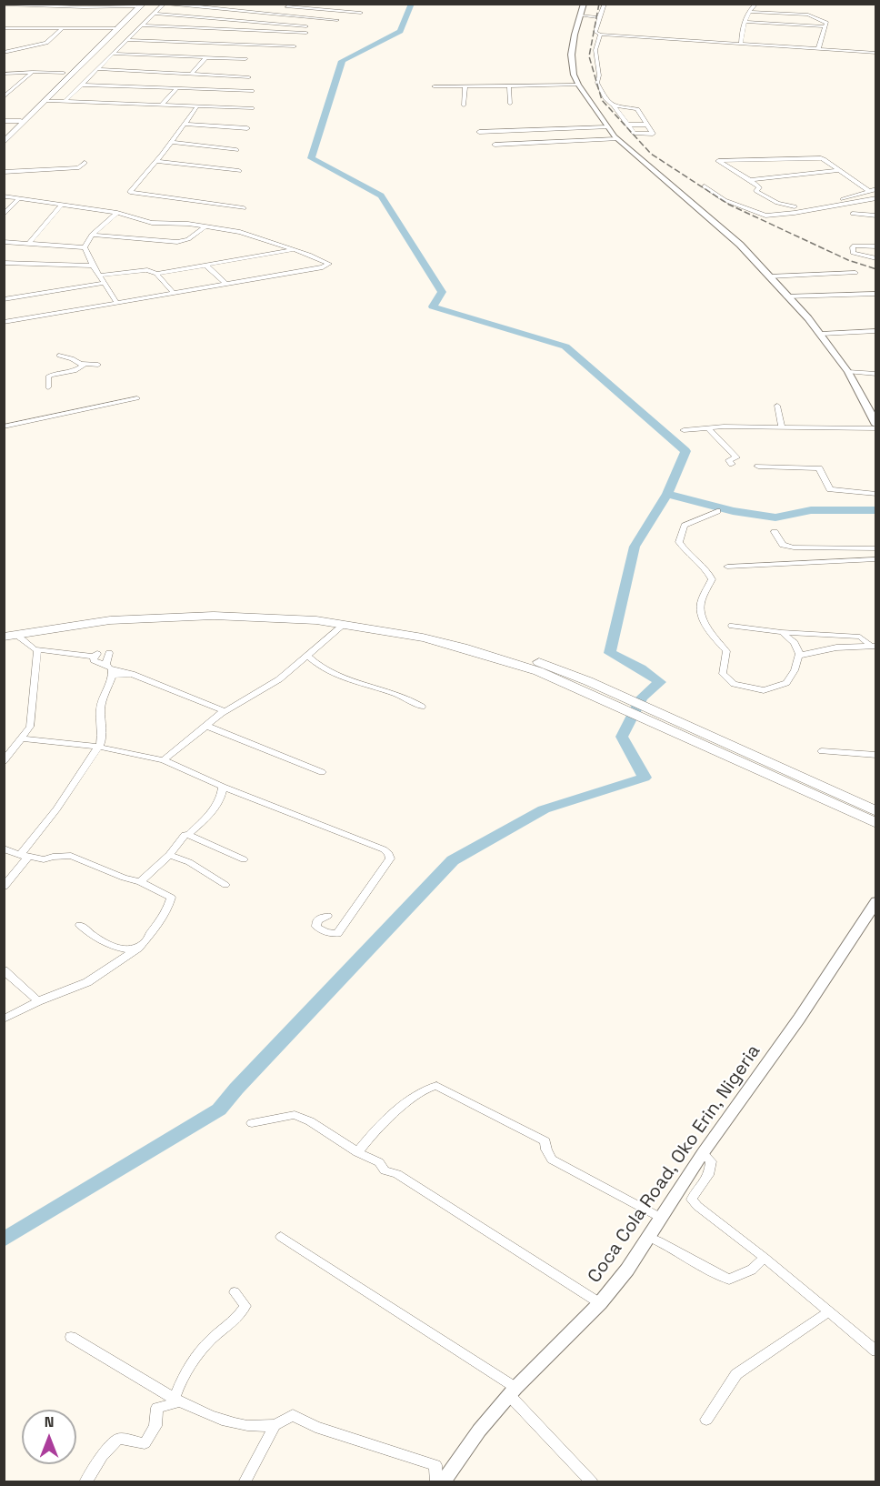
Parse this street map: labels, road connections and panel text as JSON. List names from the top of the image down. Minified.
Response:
{"streets":{"street":["Coca Cola Road, Oko Erin, Nigeria"]},"north":"top"}
